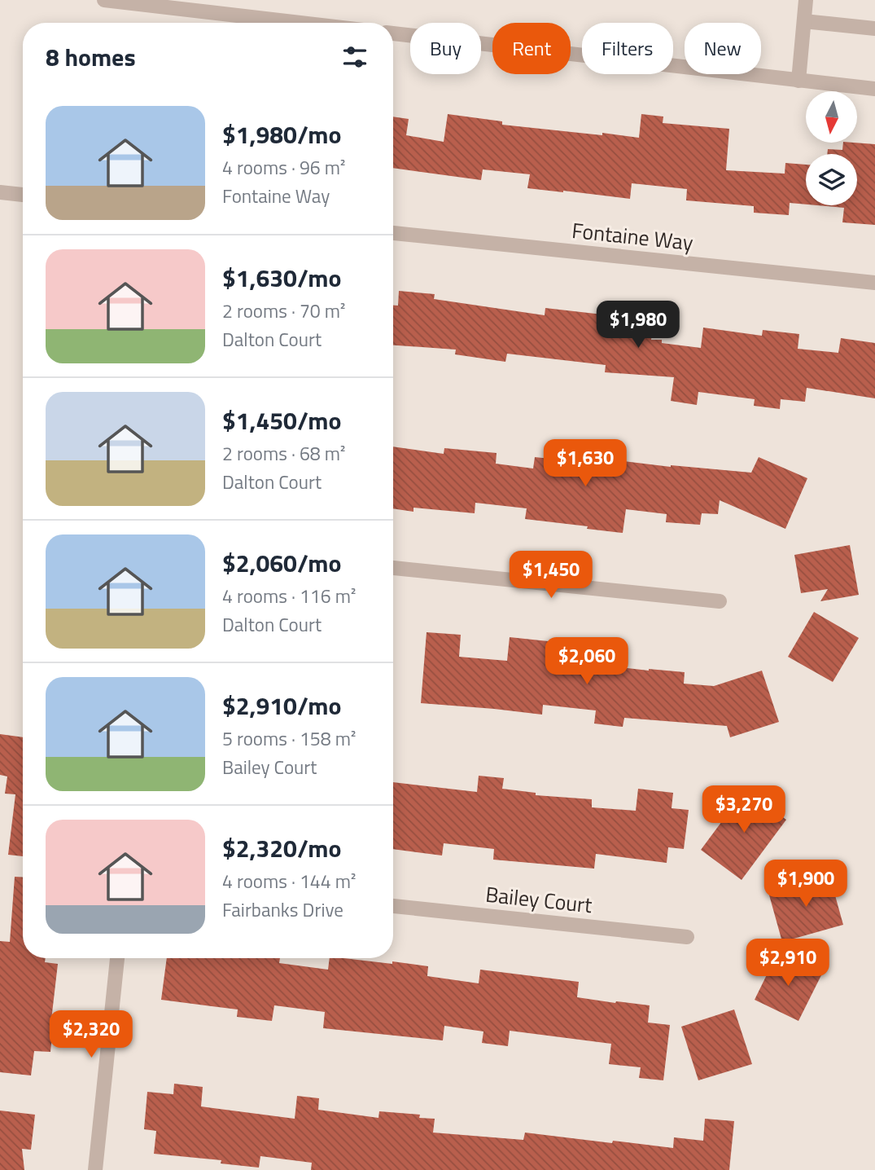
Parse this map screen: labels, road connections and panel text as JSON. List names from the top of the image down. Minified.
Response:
{"streets":{"street":["Fontaine Way","Bailey Court"]},"north":"bottom","page":{"chip":["Buy","Rent","Filters","New"],"heading":"8 homes","list":[{"name":"$1,980/mo","note":"4 rooms · 96 m² · Fontaine Way"},{"name":"$1,630/mo","note":"2 rooms · 70 m² · Dalton Court"},{"name":"$1,450/mo","note":"2 rooms · 68 m² · Dalton Court"},{"name":"$2,060/mo","note":"4 rooms · 116 m² · Dalton Court"},{"name":"$2,910/mo","note":"5 rooms · 158 m² · Bailey Court"},{"name":"$2,320/mo","note":"4 rooms · 144 m² · Fairbanks Drive"}],"price":["$1,980","$1,630","$1,450","$2,060","$3,270","$1,900","$2,910","$2,320"]}}
